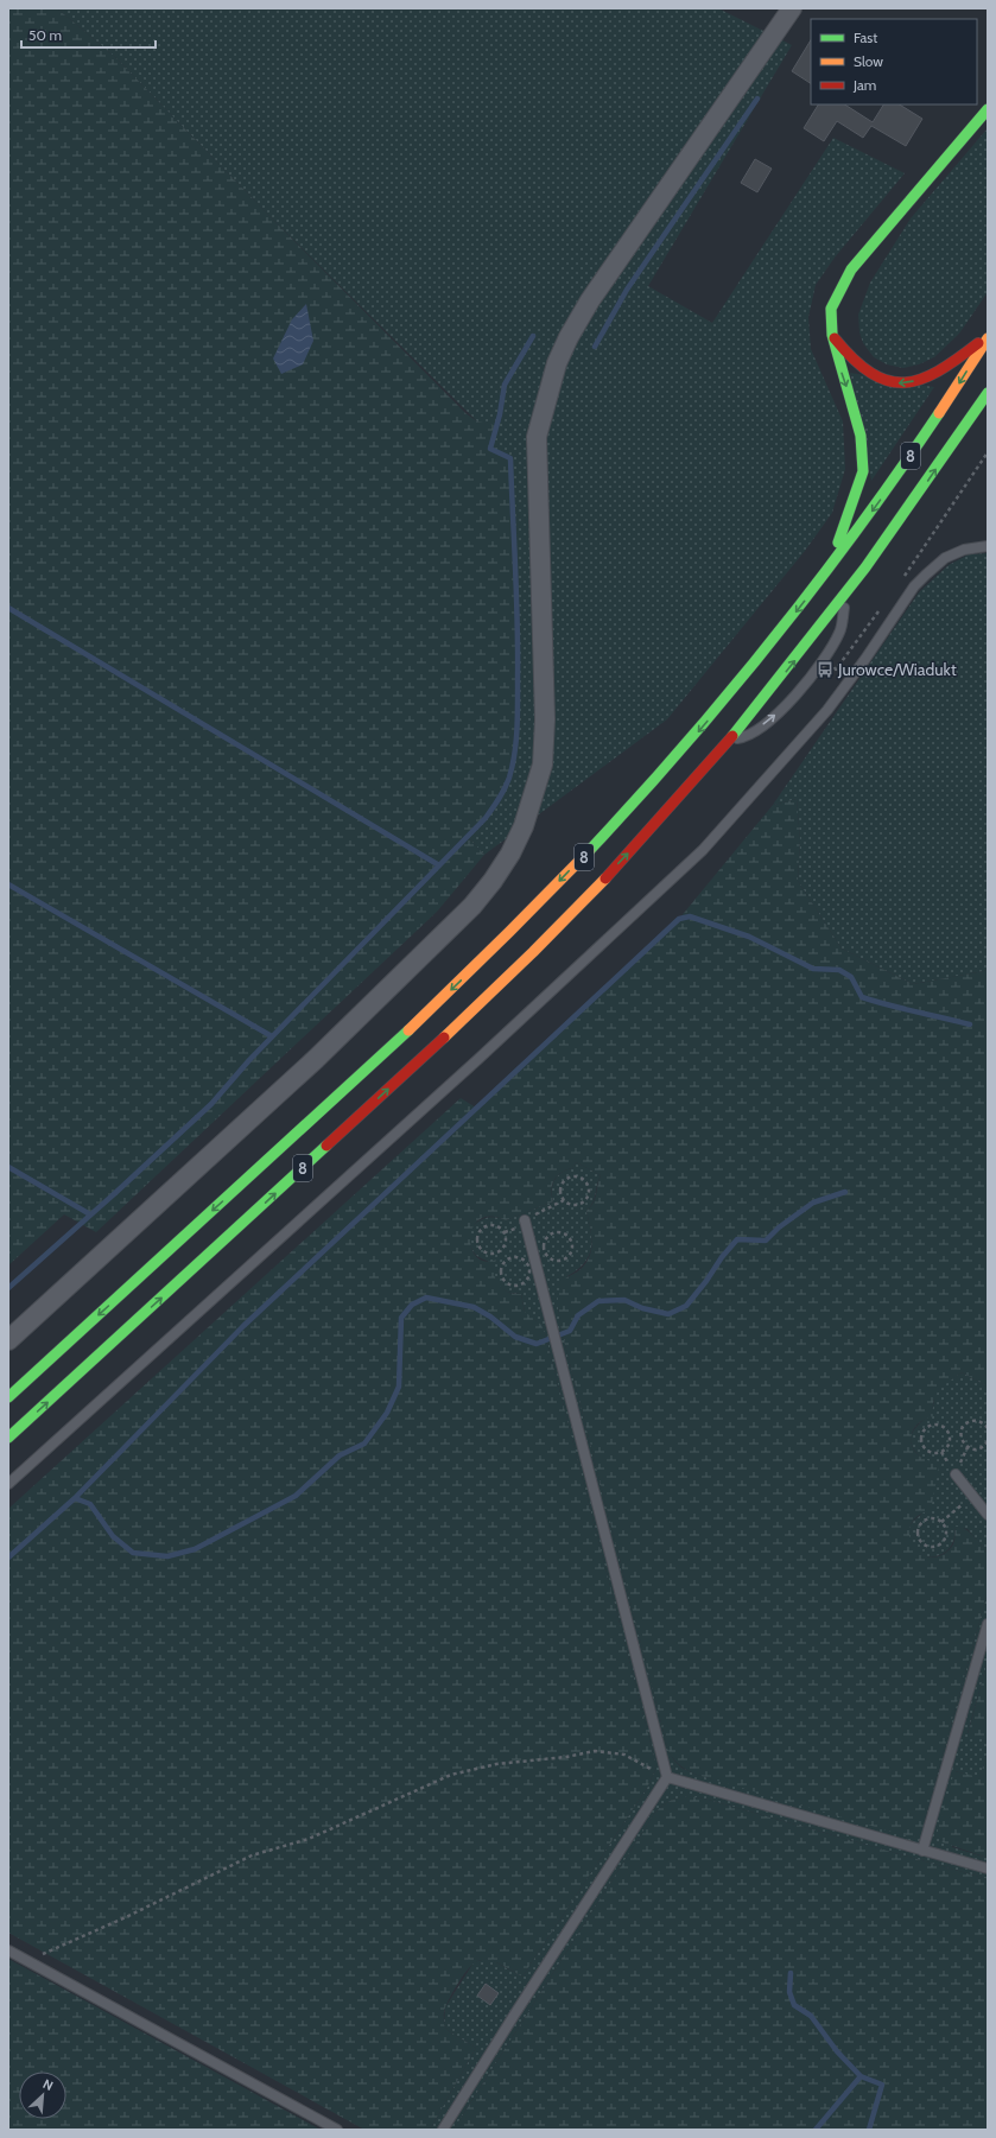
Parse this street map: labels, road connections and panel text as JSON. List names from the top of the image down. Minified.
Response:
{"streets":{"highway":["8"]},"places":{"bus stop":["Jurowce/Wiadukt"]},"legend":["Fast","Slow","Jam"],"scale_bar":"50 m","north":"top right"}
